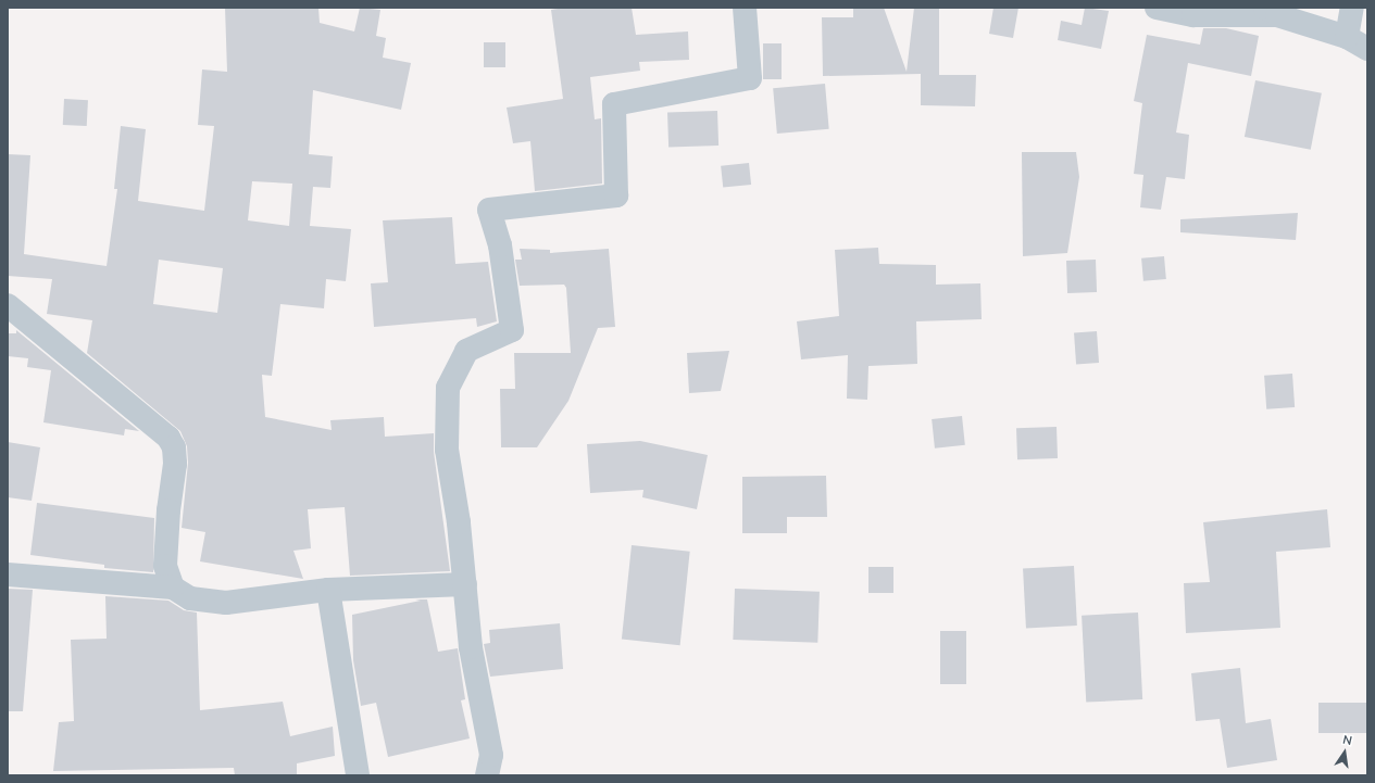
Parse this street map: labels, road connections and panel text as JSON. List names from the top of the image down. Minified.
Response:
{"north":"top"}
